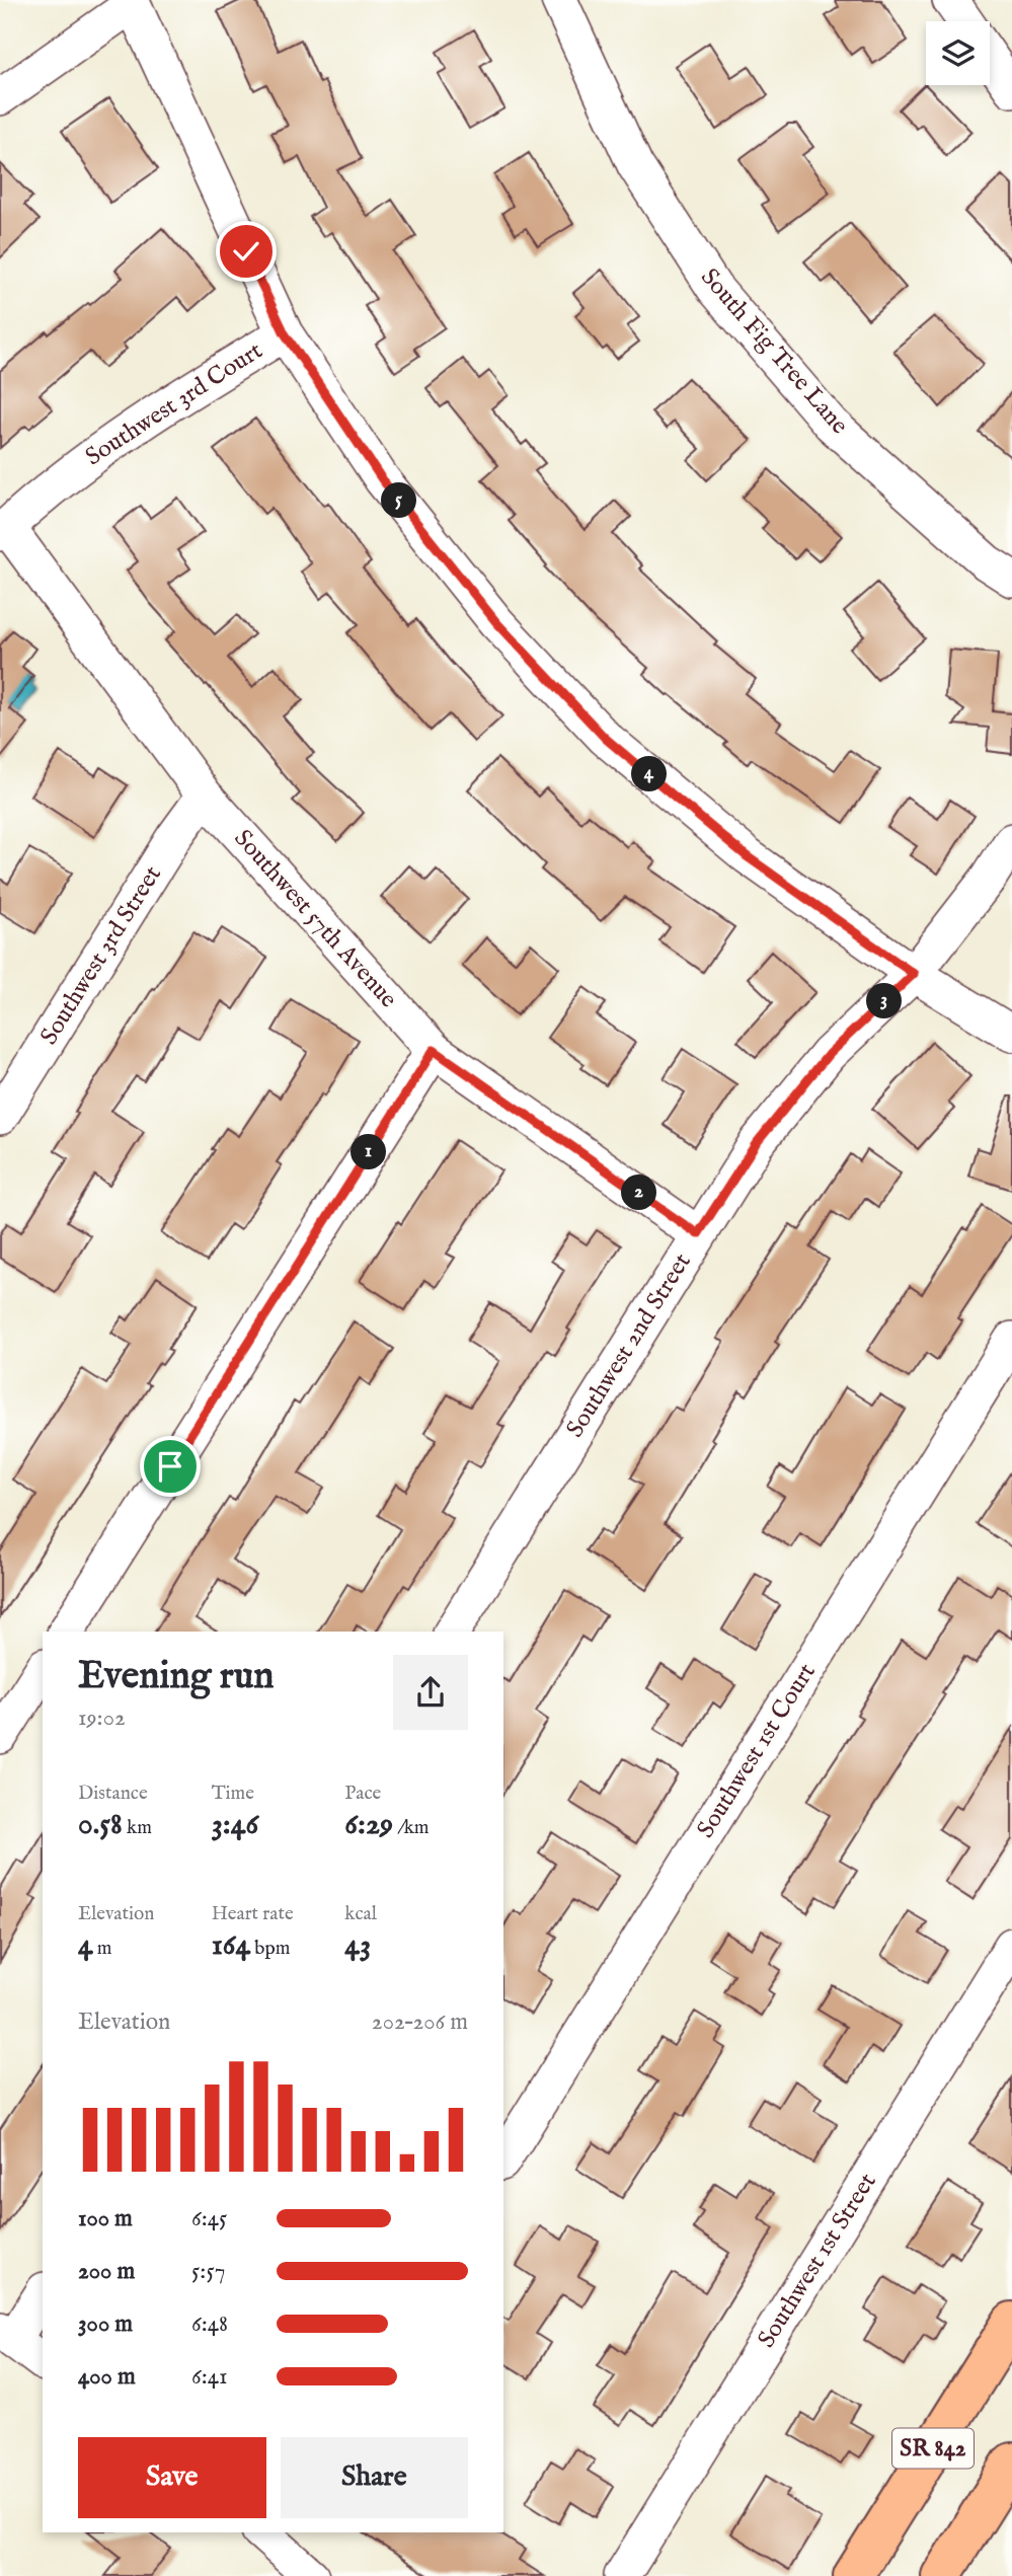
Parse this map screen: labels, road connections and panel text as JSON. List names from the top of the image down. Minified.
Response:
{"streets":{"main road":["SR 842"],"street":["South Fig Tree Lane","Southwest 3rd Court","Southwest 57th Avenue","Southwest 3rd Street","Southwest 2nd Street","Southwest 1st Court","Southwest 1st Street"]},"crossings":[["Southwest 3rd Court","Southwest 57th Avenue"],["Southwest 57th Avenue","Southwest 3rd Street"],["Southwest 57th Avenue","Southwest 2nd Street"]],"page":{"pins":["5","4","3","1","2"],"heading":["Evening run","19:02"],"stats":[["Distance","0.58 km"],["Time","3:46"],["Pace","6:29 /km"],["Elevation","4 m"],["Heart rate","164 bpm"],["kcal","43"]],"chart":["Elevation","202–206 m"],"list":[{"name":"100 m","note":"6:45"},{"name":"200 m","note":"5:57"},{"name":"300 m","note":"6:48"},{"name":"400 m","note":"6:41"}],"buttons":["Save","Share"]}}
